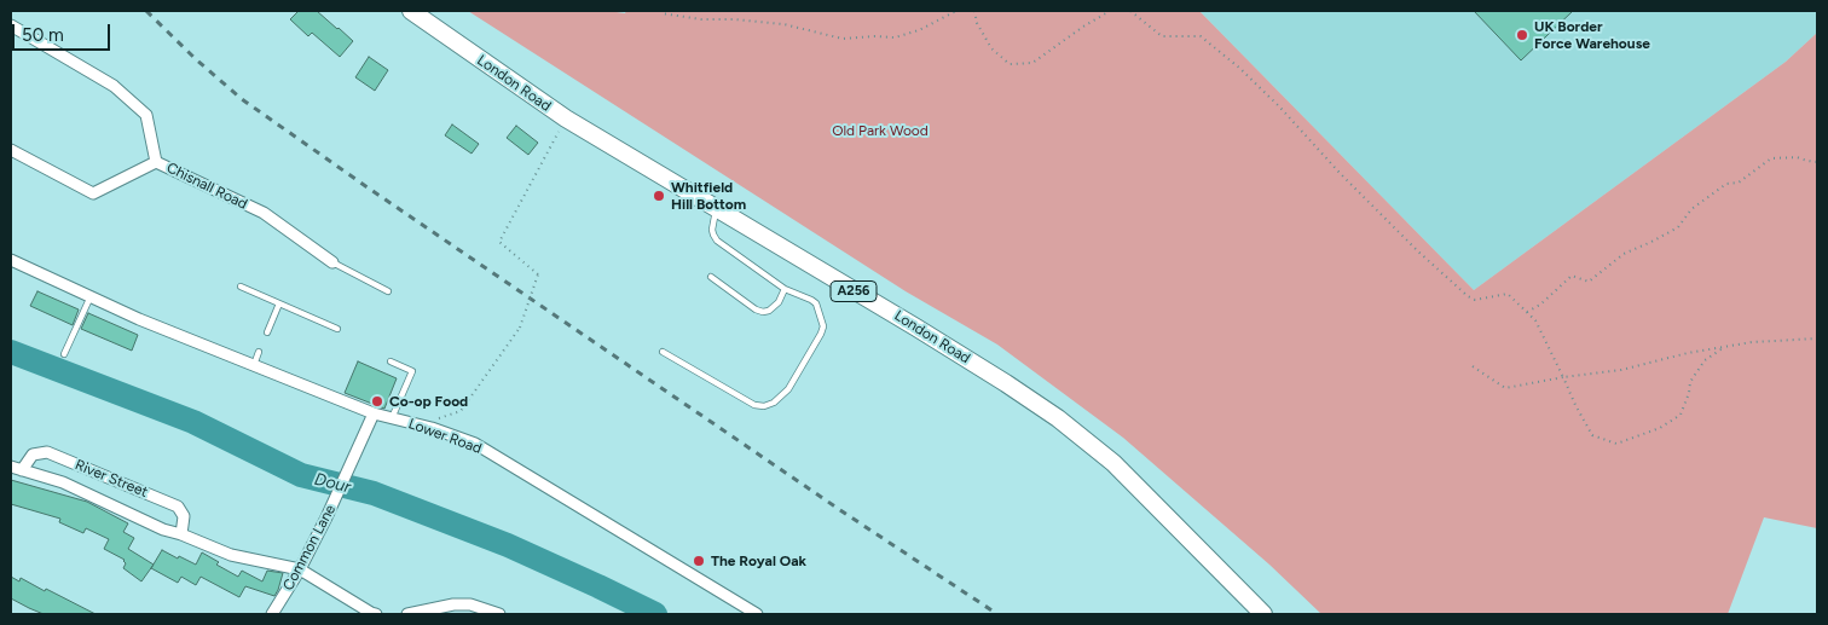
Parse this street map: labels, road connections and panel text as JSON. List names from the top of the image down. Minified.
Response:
{"streets":{"main road":["London Road","A256"],"street":["Chisnall Road","Lower Road","River Street","Common Lane"]},"crossings":[["Lower Road","Common Lane"],["River Street","Common Lane"]],"water":["Dour"],"parks":["Old Park Wood"],"places":["UK Border Force Warehouse","Whitfield Hill Bottom","Co-op Food","The Royal Oak"],"scale_bar":"50 m"}
